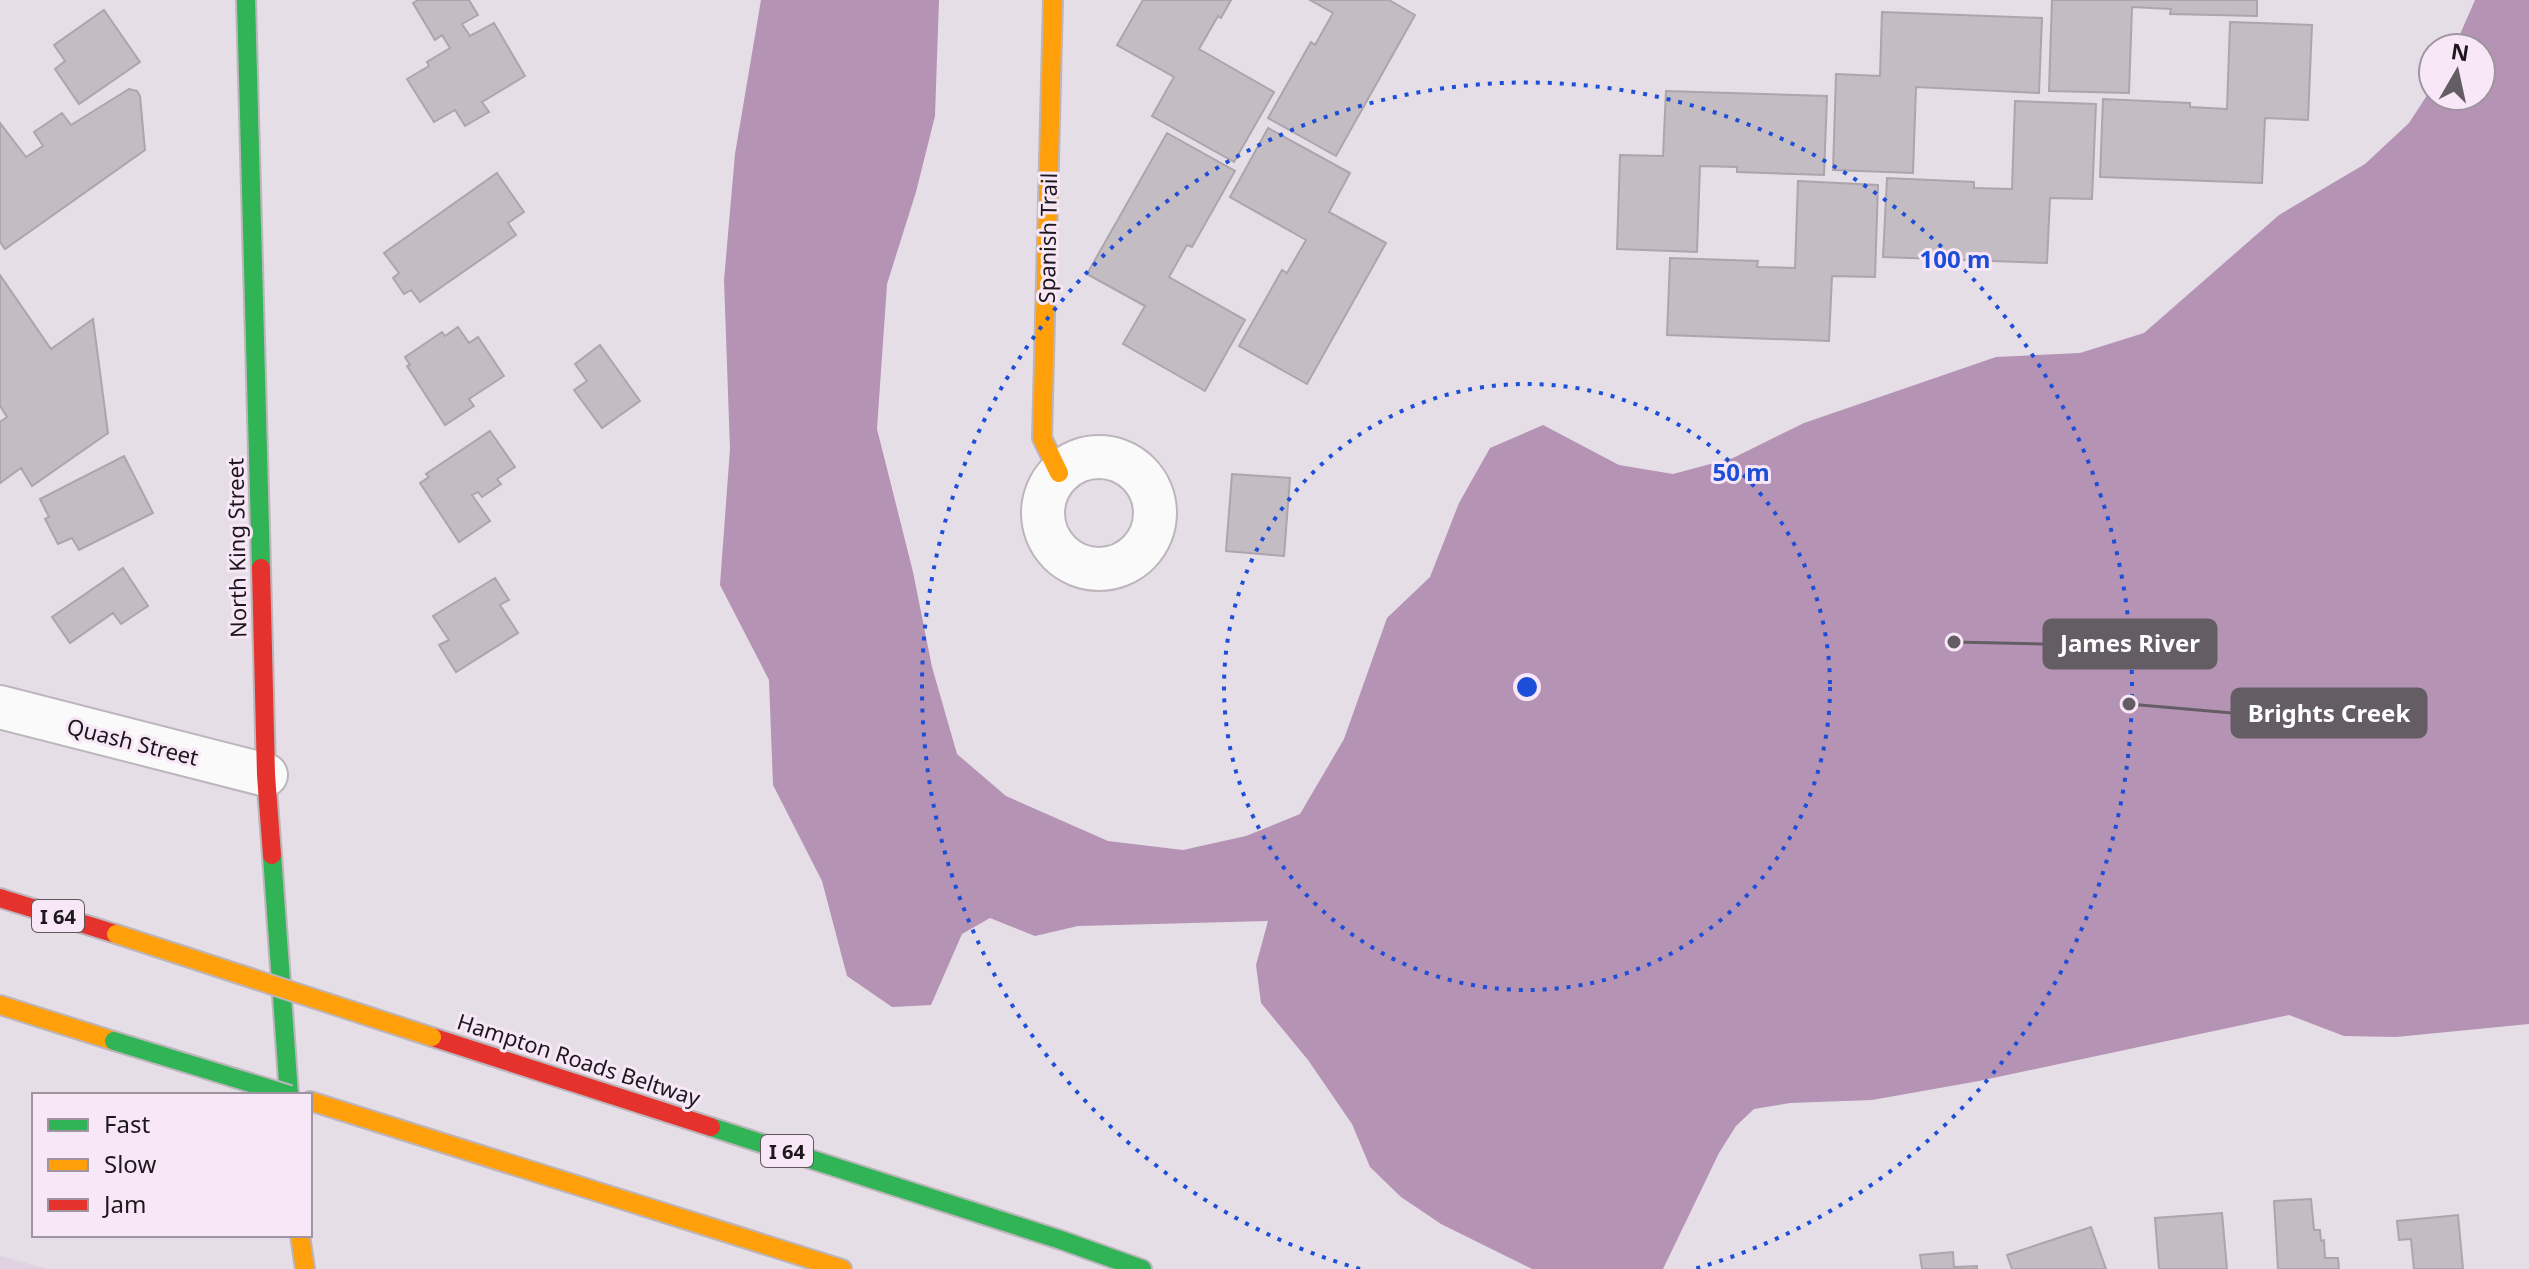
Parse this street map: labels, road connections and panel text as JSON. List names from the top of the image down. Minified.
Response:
{"streets":{"main road":["Spanish Trail","North King Street","I 64","Hampton Roads Beltway"],"street":["Quash Street"]},"crossings":[["North King Street","Quash Street"]],"places":["James River","Brights Creek"],"legend":["Fast","Slow","Jam"],"north":"top","rings":["100 m","50 m"]}
